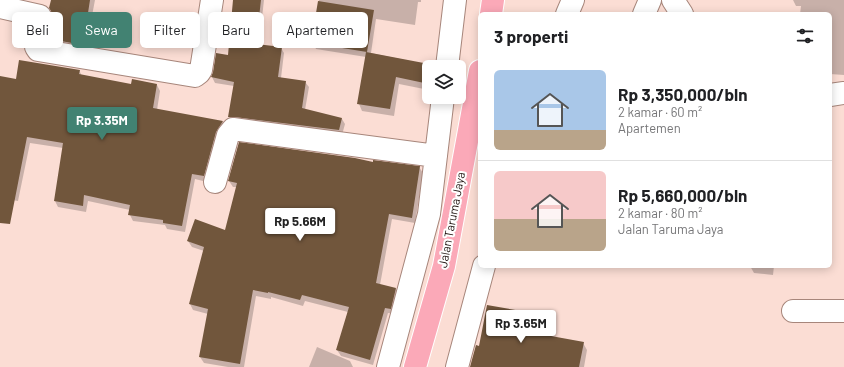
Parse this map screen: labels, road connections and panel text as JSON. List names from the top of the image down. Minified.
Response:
{"streets":{"main road":["Jalan Taruma Jaya"]},"page":{"chip":["Beli","Sewa","Filter","Baru","Apartemen"],"heading":"3 properti","list":[{"name":"Rp 3,350,000/bln","note":"2 kamar · 60 m² · Apartemen"},{"name":"Rp 5,660,000/bln","note":"2 kamar · 80 m² · Jalan Taruma Jaya"}],"price":["Rp 3.35M","Rp 5.66M","Rp 3.65M"]}}
